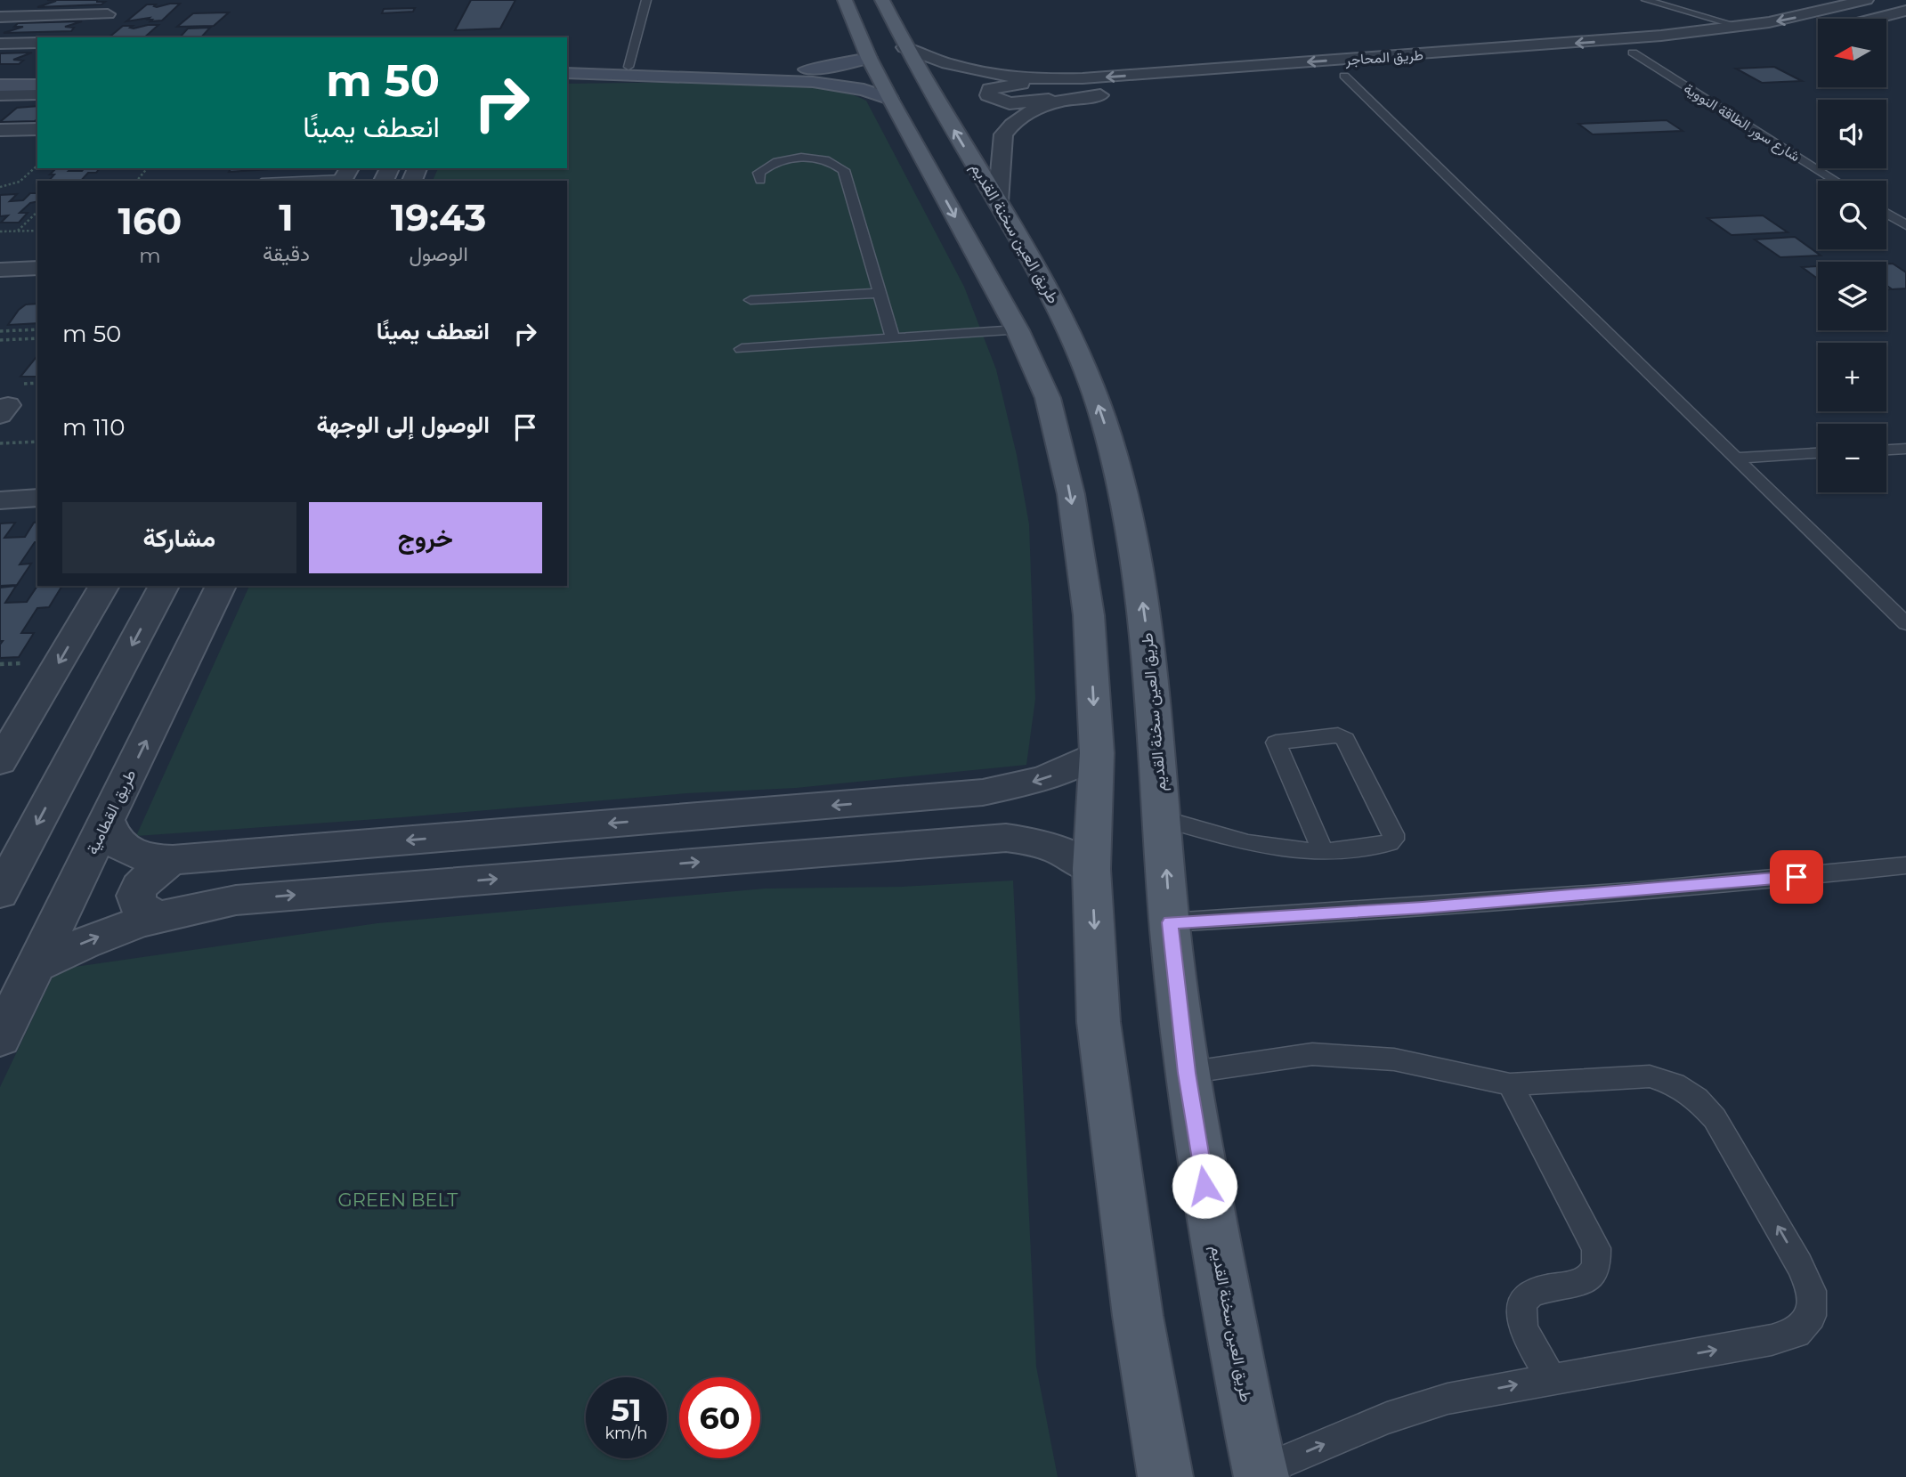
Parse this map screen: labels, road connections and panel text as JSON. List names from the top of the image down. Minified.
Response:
{"streets":{"main road":["طريق العين سخنة القديم"],"street":["طريق المحاجر","طريق القطامية"],"lane":["شارع سور الطاقة النووية"]},"crossings":[["طريق المحاجر","شارع سور الطاقة النووية"],["طريق المحاجر","طريق العين سخنة القديم"]],"parks":["GREEN BELT"],"north":"left","page":{"map_buttons":["+","−"],"turn":["50 m","انعطف يمينًا"],"eta":["19:43","الوصول","1","دقيقة","160","m"],"list":[{"name":"انعطف يمينًا","value":"50 m"},{"name":"الوصول إلى الوجهة","value":"110 m"}],"buttons":["خروج","مشاركة"],"speed":"51 km/h","limit":"60"}}
